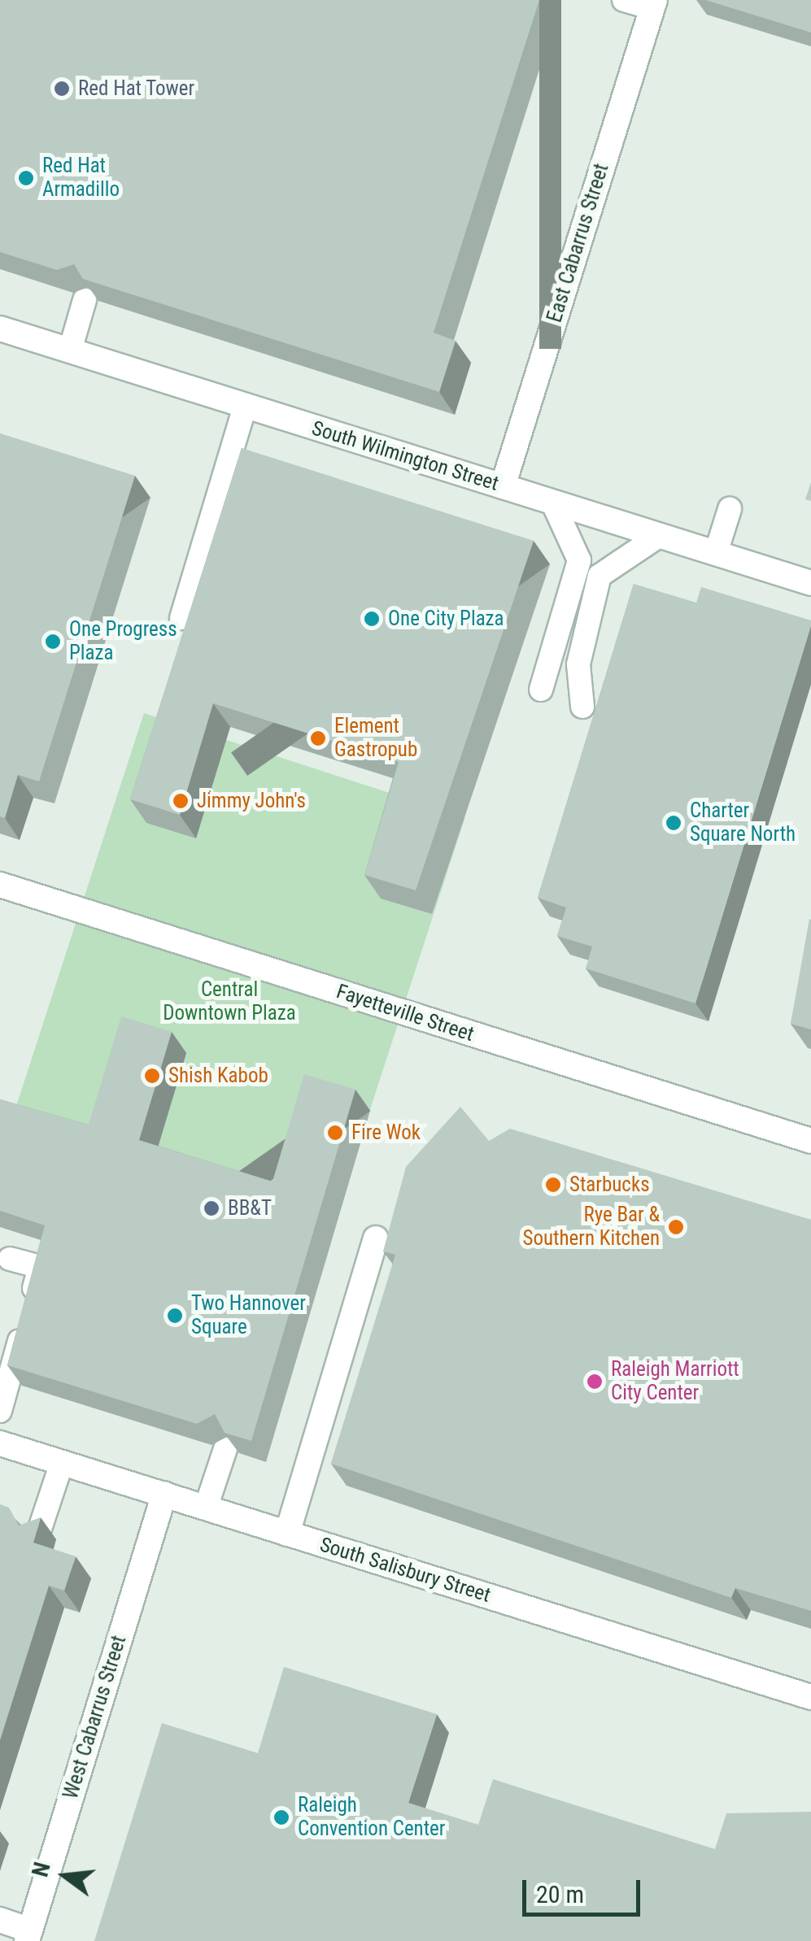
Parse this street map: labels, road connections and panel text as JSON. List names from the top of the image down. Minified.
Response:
{"streets":{"street":["East Cabarrus Street","South Wilmington Street","Fayetteville Street","South Salisbury Street","West Cabarrus Street"]},"crossings":[["East Cabarrus Street","South Wilmington Street"],["South Salisbury Street","West Cabarrus Street"]],"parks":["Central Downtown Plaza"],"places":["Red Hat Tower","Red Hat Armadillo","One City Plaza","One Progress Plaza","Element Gastropub","Jimmy John's","Charter Square North","Shish Kabob","Fire Wok","Starbucks","BB&T","Rye Bar & Southern Kitchen","Two Hannover Square","Raleigh Marriott City Center","Raleigh Convention Center"],"scale_bar":"20 m","north":"left"}
